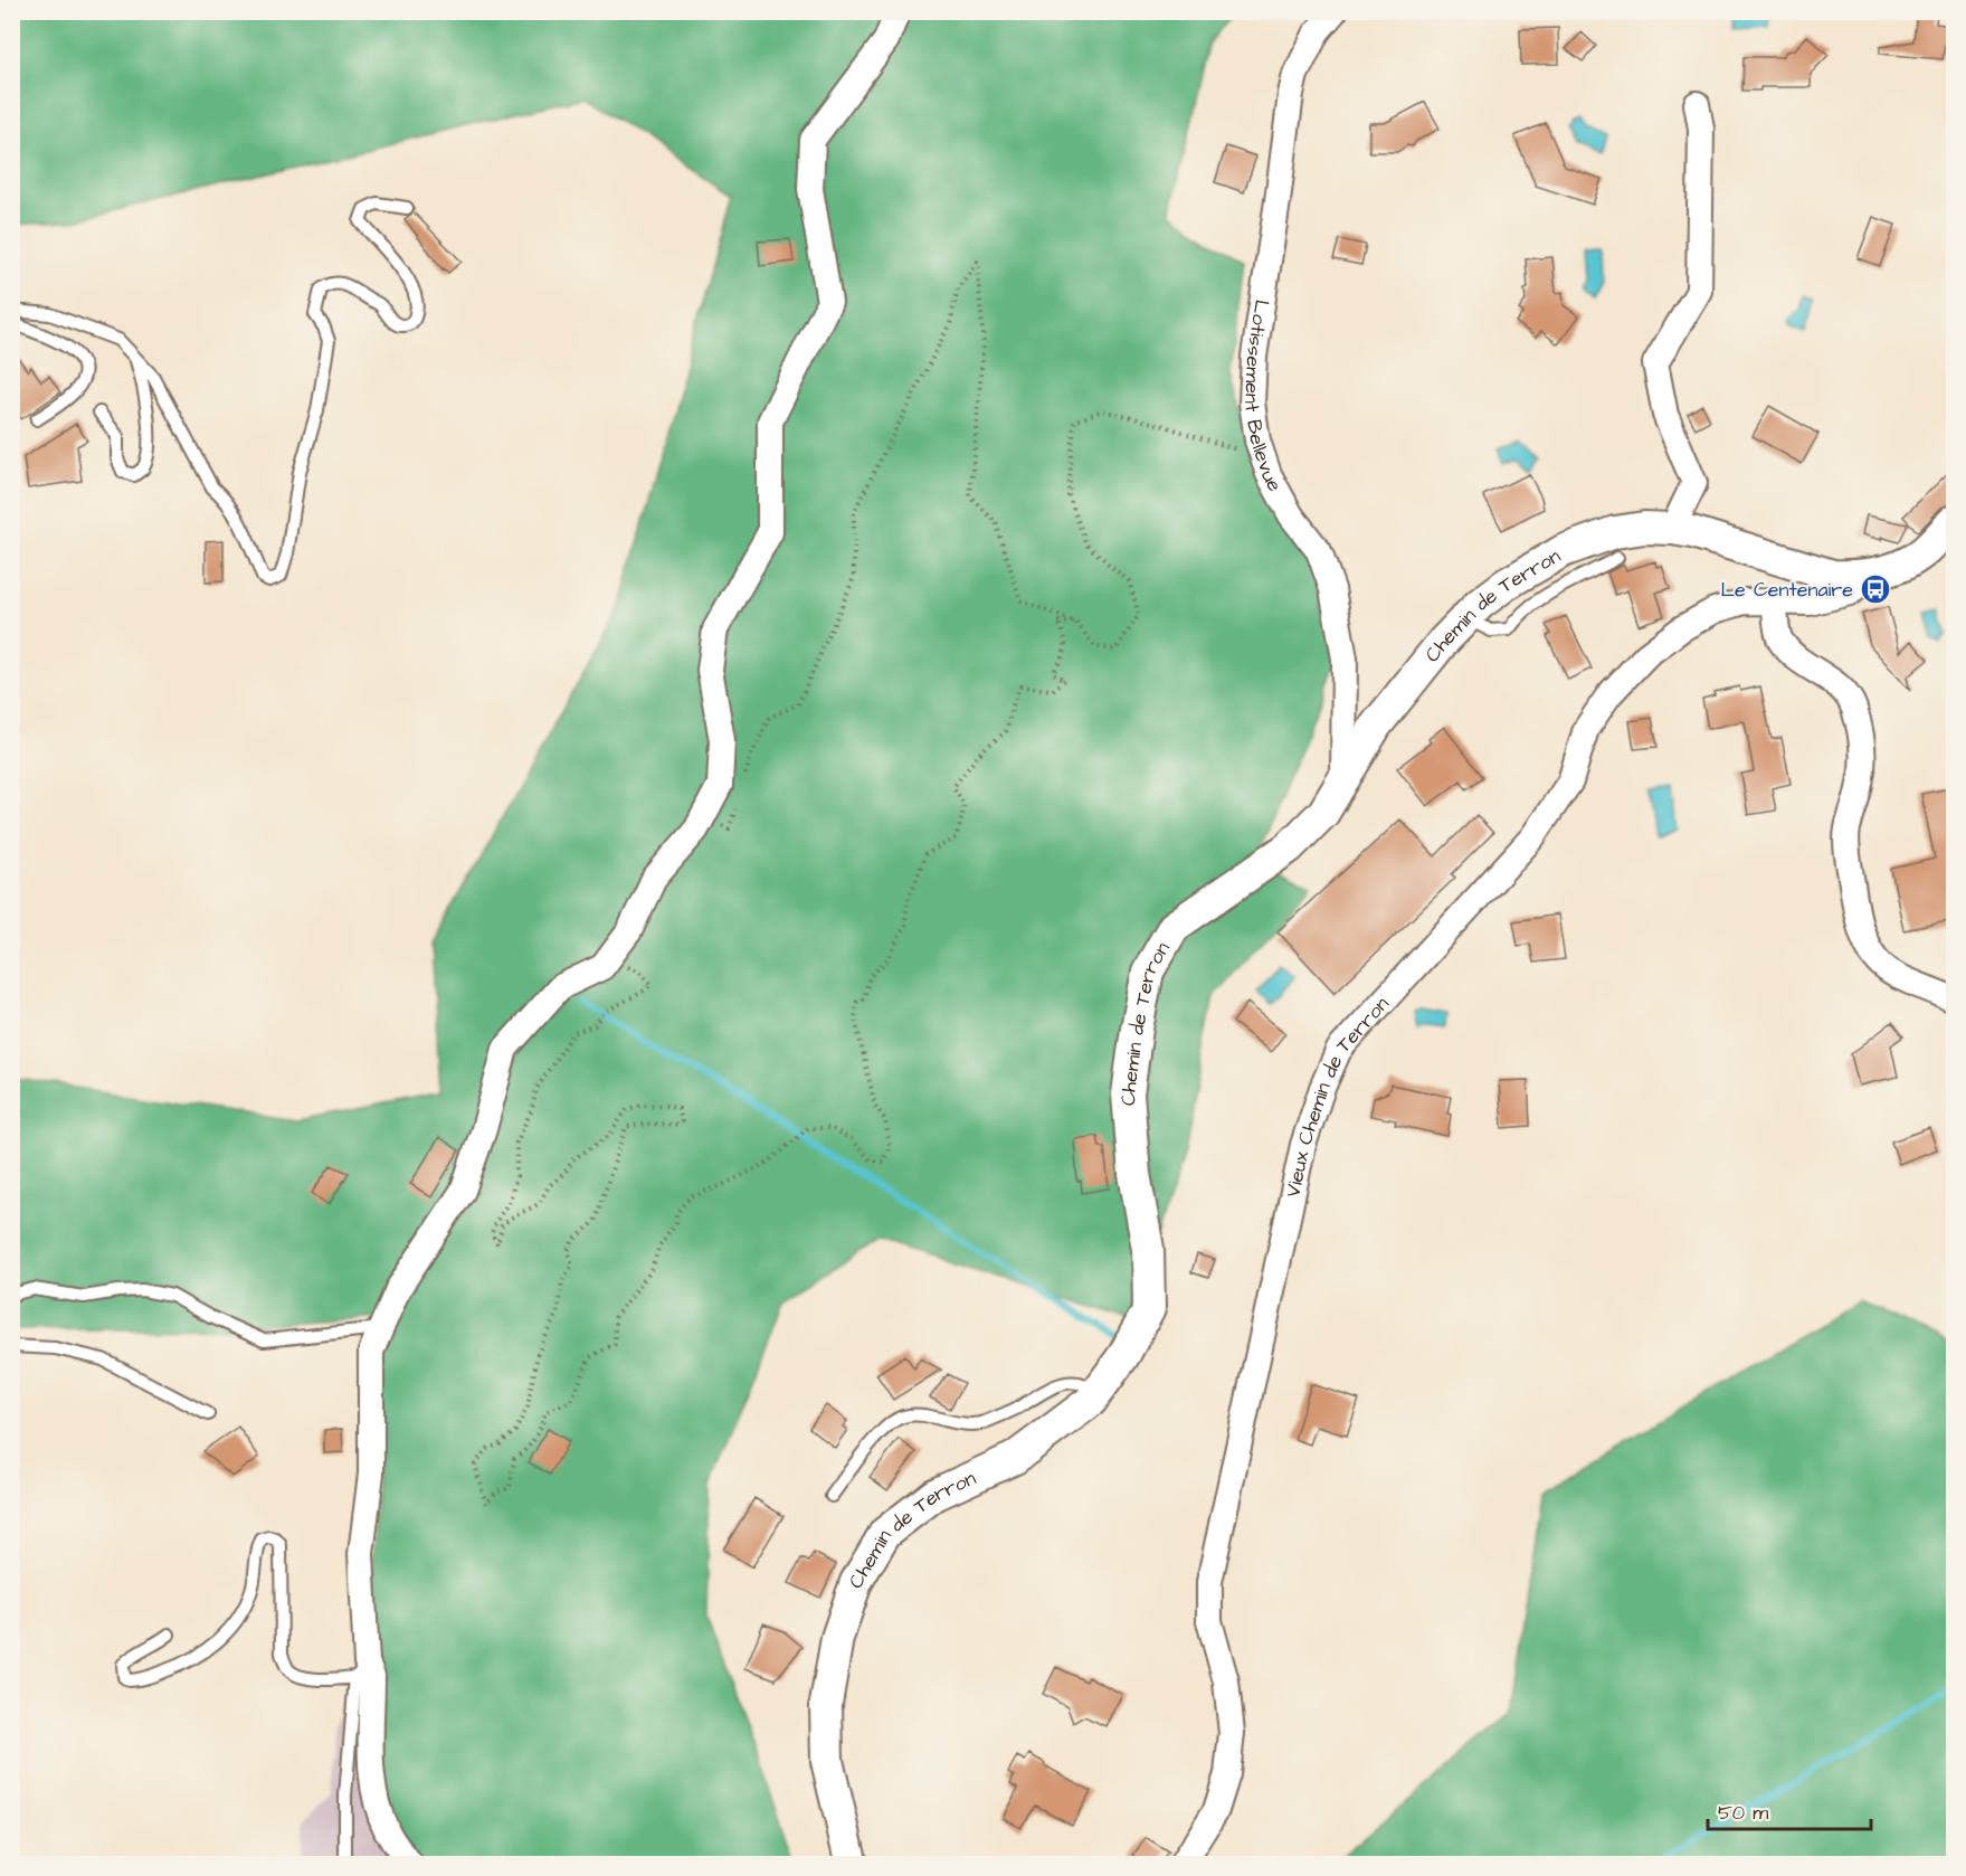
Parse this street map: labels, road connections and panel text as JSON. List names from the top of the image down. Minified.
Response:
{"streets":{"street":["Lotissement Bellevue","Chemin de Terron","Vieux Chemin de Terron"]},"crossings":[["Lotissement Bellevue","Chemin de Terron"],["Chemin de Terron","Vieux Chemin de Terron"]],"places":{"bus stop":["Le Centenaire"]},"scale_bar":"50 m"}
